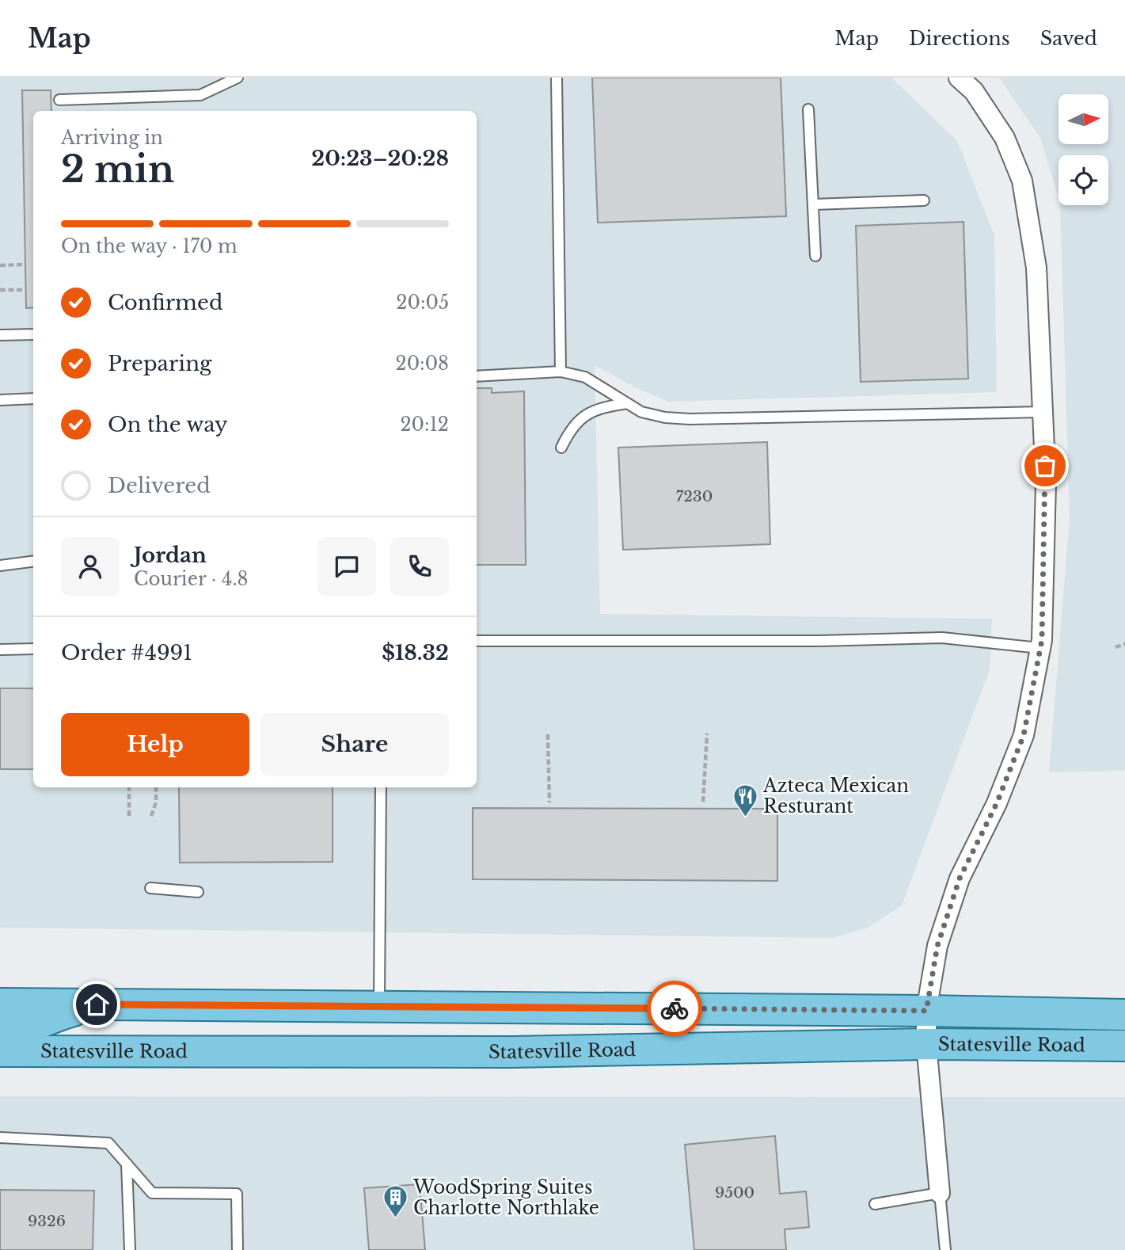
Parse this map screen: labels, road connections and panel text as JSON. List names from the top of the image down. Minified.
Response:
{"streets":{"main road":["Statesville Road"]},"places":{"restaurant":["Azteca Mexican Resturant"],"building":["WoodSpring Suites Charlotte Northlake"]},"house_numbers":["7230","9500","9326"],"north":"right","page":{"header":"Map","nav":["Map","Directions","Saved"],"heading":["2 min","Arriving in","20:23–20:28"],"panel":["Jordan","Courier · 4.8","Order #4991","$18.32"],"bar":"On the way · 170 m","list":[["Confirmed","20:05"],["Preparing","20:08"],["On the way","20:12"],"Delivered"],"buttons":["Help","Share"]}}
